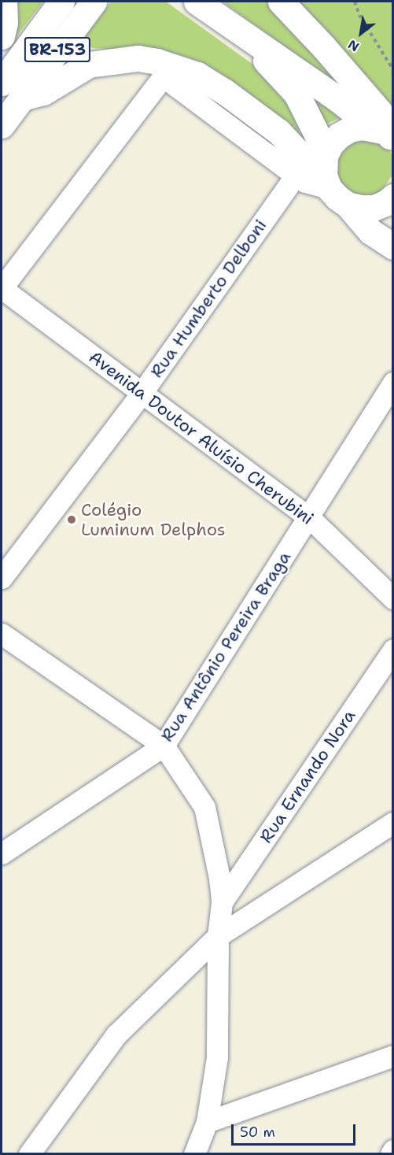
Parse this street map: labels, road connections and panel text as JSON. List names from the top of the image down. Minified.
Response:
{"streets":{"main road":["BR-153"],"street":["Rua Humberto Delboni","Avenida Doutor Aluísio Cherubini","Rua Antônio Pereira Braga","Rua Ernando Nora"]},"crossings":[["Rua Humberto Delboni","Avenida Doutor Aluísio Cherubini"],["Avenida Doutor Aluísio Cherubini","Rua Antônio Pereira Braga"]],"places":["Colégio Luminum Delphos"],"scale_bar":"50 m","north":"bottom left"}
